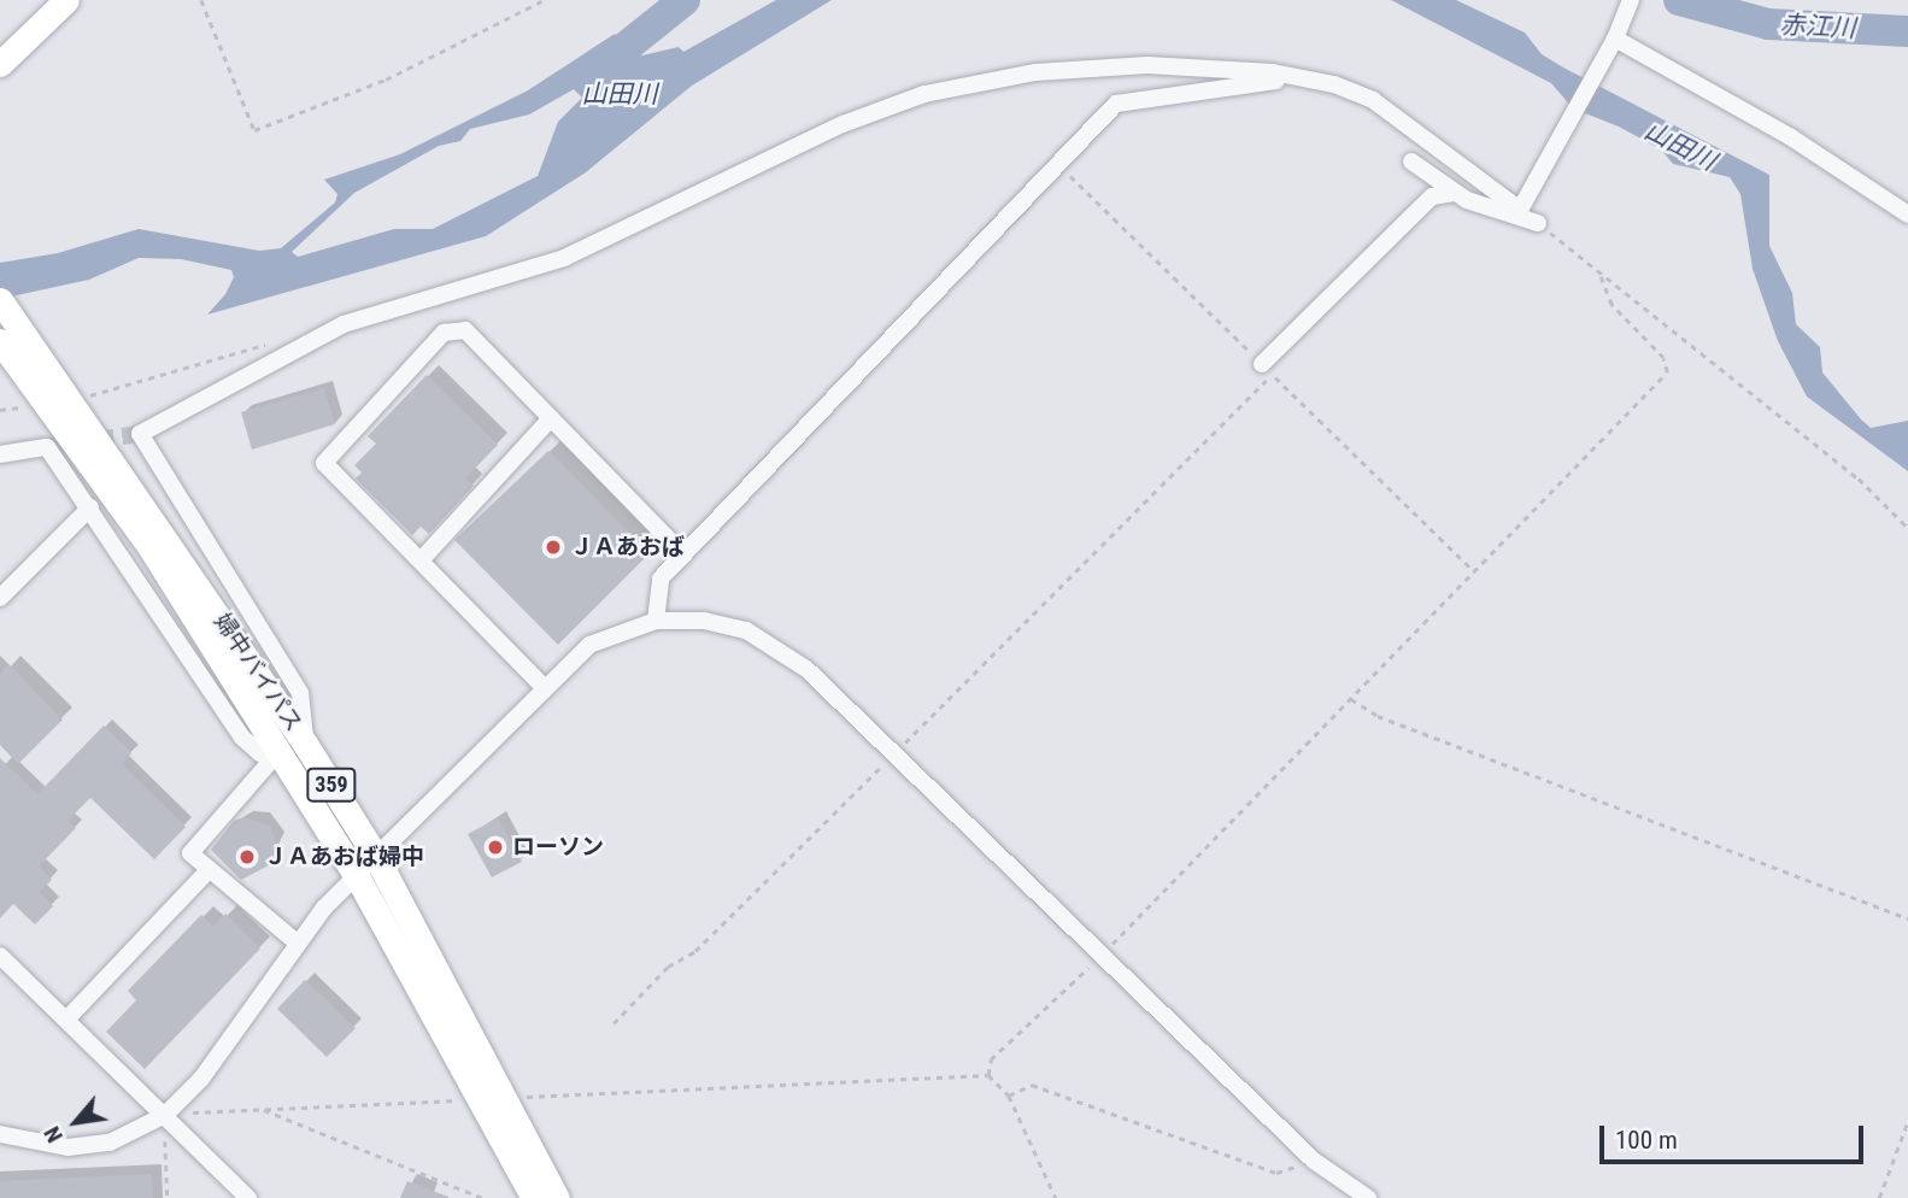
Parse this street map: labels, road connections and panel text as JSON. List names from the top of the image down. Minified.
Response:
{"streets":{"highway":["婦中バイパス","359"]},"water":["赤江川","山田川"],"places":["ＪＡあおば","ローソン","ＪＡあおば婦中"],"scale_bar":"100 m","north":"bottom left"}
